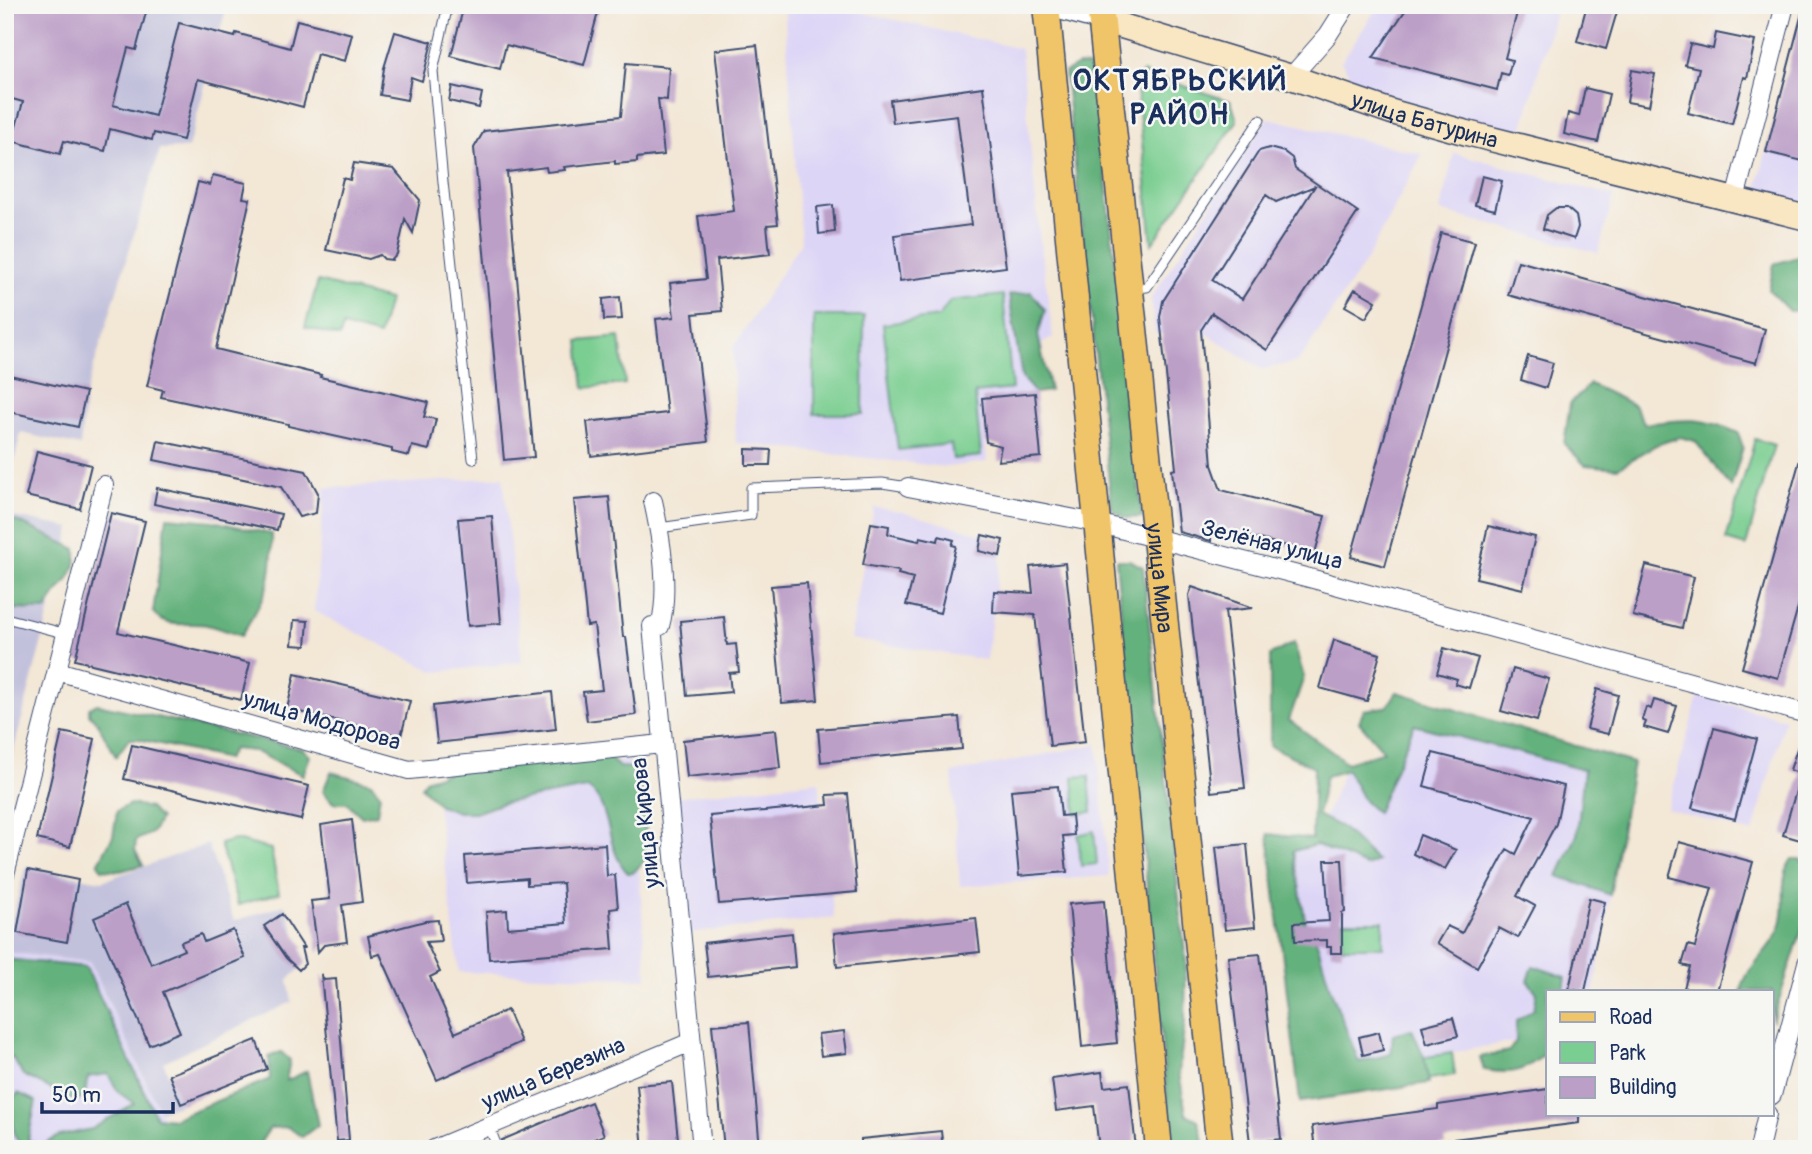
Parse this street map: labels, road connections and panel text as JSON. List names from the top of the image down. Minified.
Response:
{"streets":{"main road":["улица Батурина","улица Мира"],"street":["Зелёная улица","улица Модорова","улица Кирова","улица Березина"]},"crossings":[["улица Батурина","улица Мира"],["Зелёная улица","улица Мира"],["Зелёная улица","улица Кирова"],["улица Модорова","улица Кирова"],["улица Кирова","улица Березина"]],"districts":["ОКТЯБРЬСКИЙ РАЙОН"],"legend":["Road","Park","Building"],"scale_bar":"50 m"}
